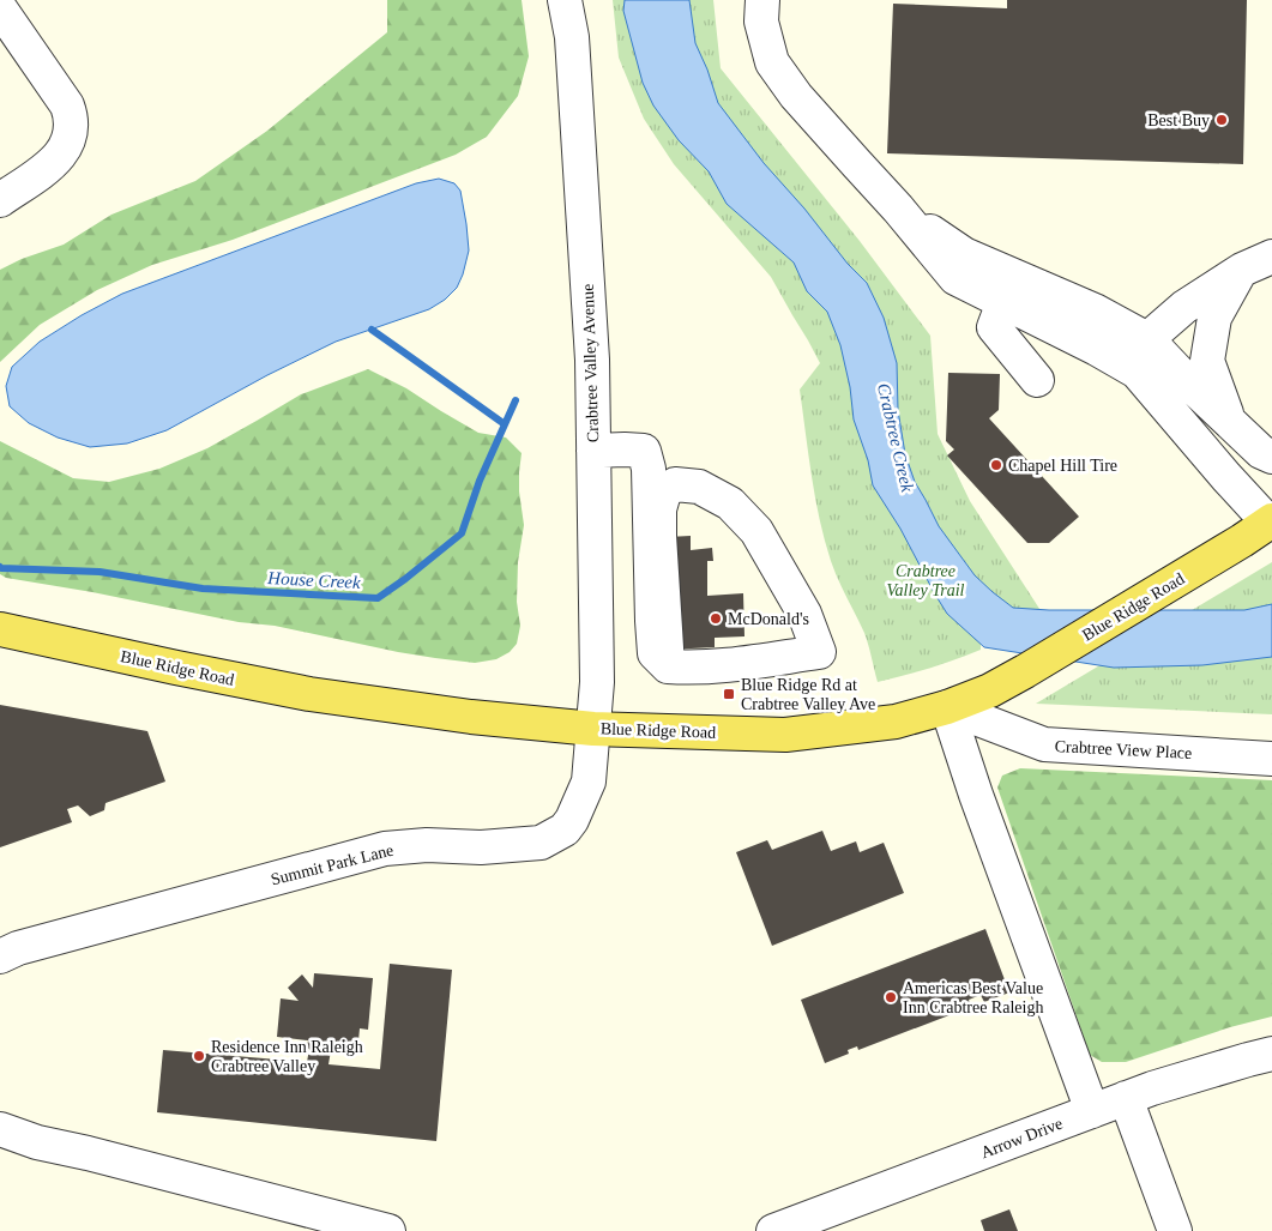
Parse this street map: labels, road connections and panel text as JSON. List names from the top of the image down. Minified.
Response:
{"streets":{"main road":["Blue Ridge Road"],"street":["Crabtree Valley Avenue","Crabtree View Place","Summit Park Lane","Arrow Drive"]},"crossings":[["Crabtree Valley Avenue","Blue Ridge Road"],["Crabtree Valley Avenue","Summit Park Lane"],["Blue Ridge Road","Crabtree View Place"],["Blue Ridge Road","Summit Park Lane"]],"water":["Crabtree Creek","House Creek"],"parks":["Crabtree Valley Trail"],"places":{"other":["Best Buy","Chapel Hill Tire","McDonald's","Americas Best Value Inn Crabtree Raleigh","Residence Inn Raleigh Crabtree Valley"],"transit":["Blue Ridge Rd at Crabtree Valley Ave"]}}
